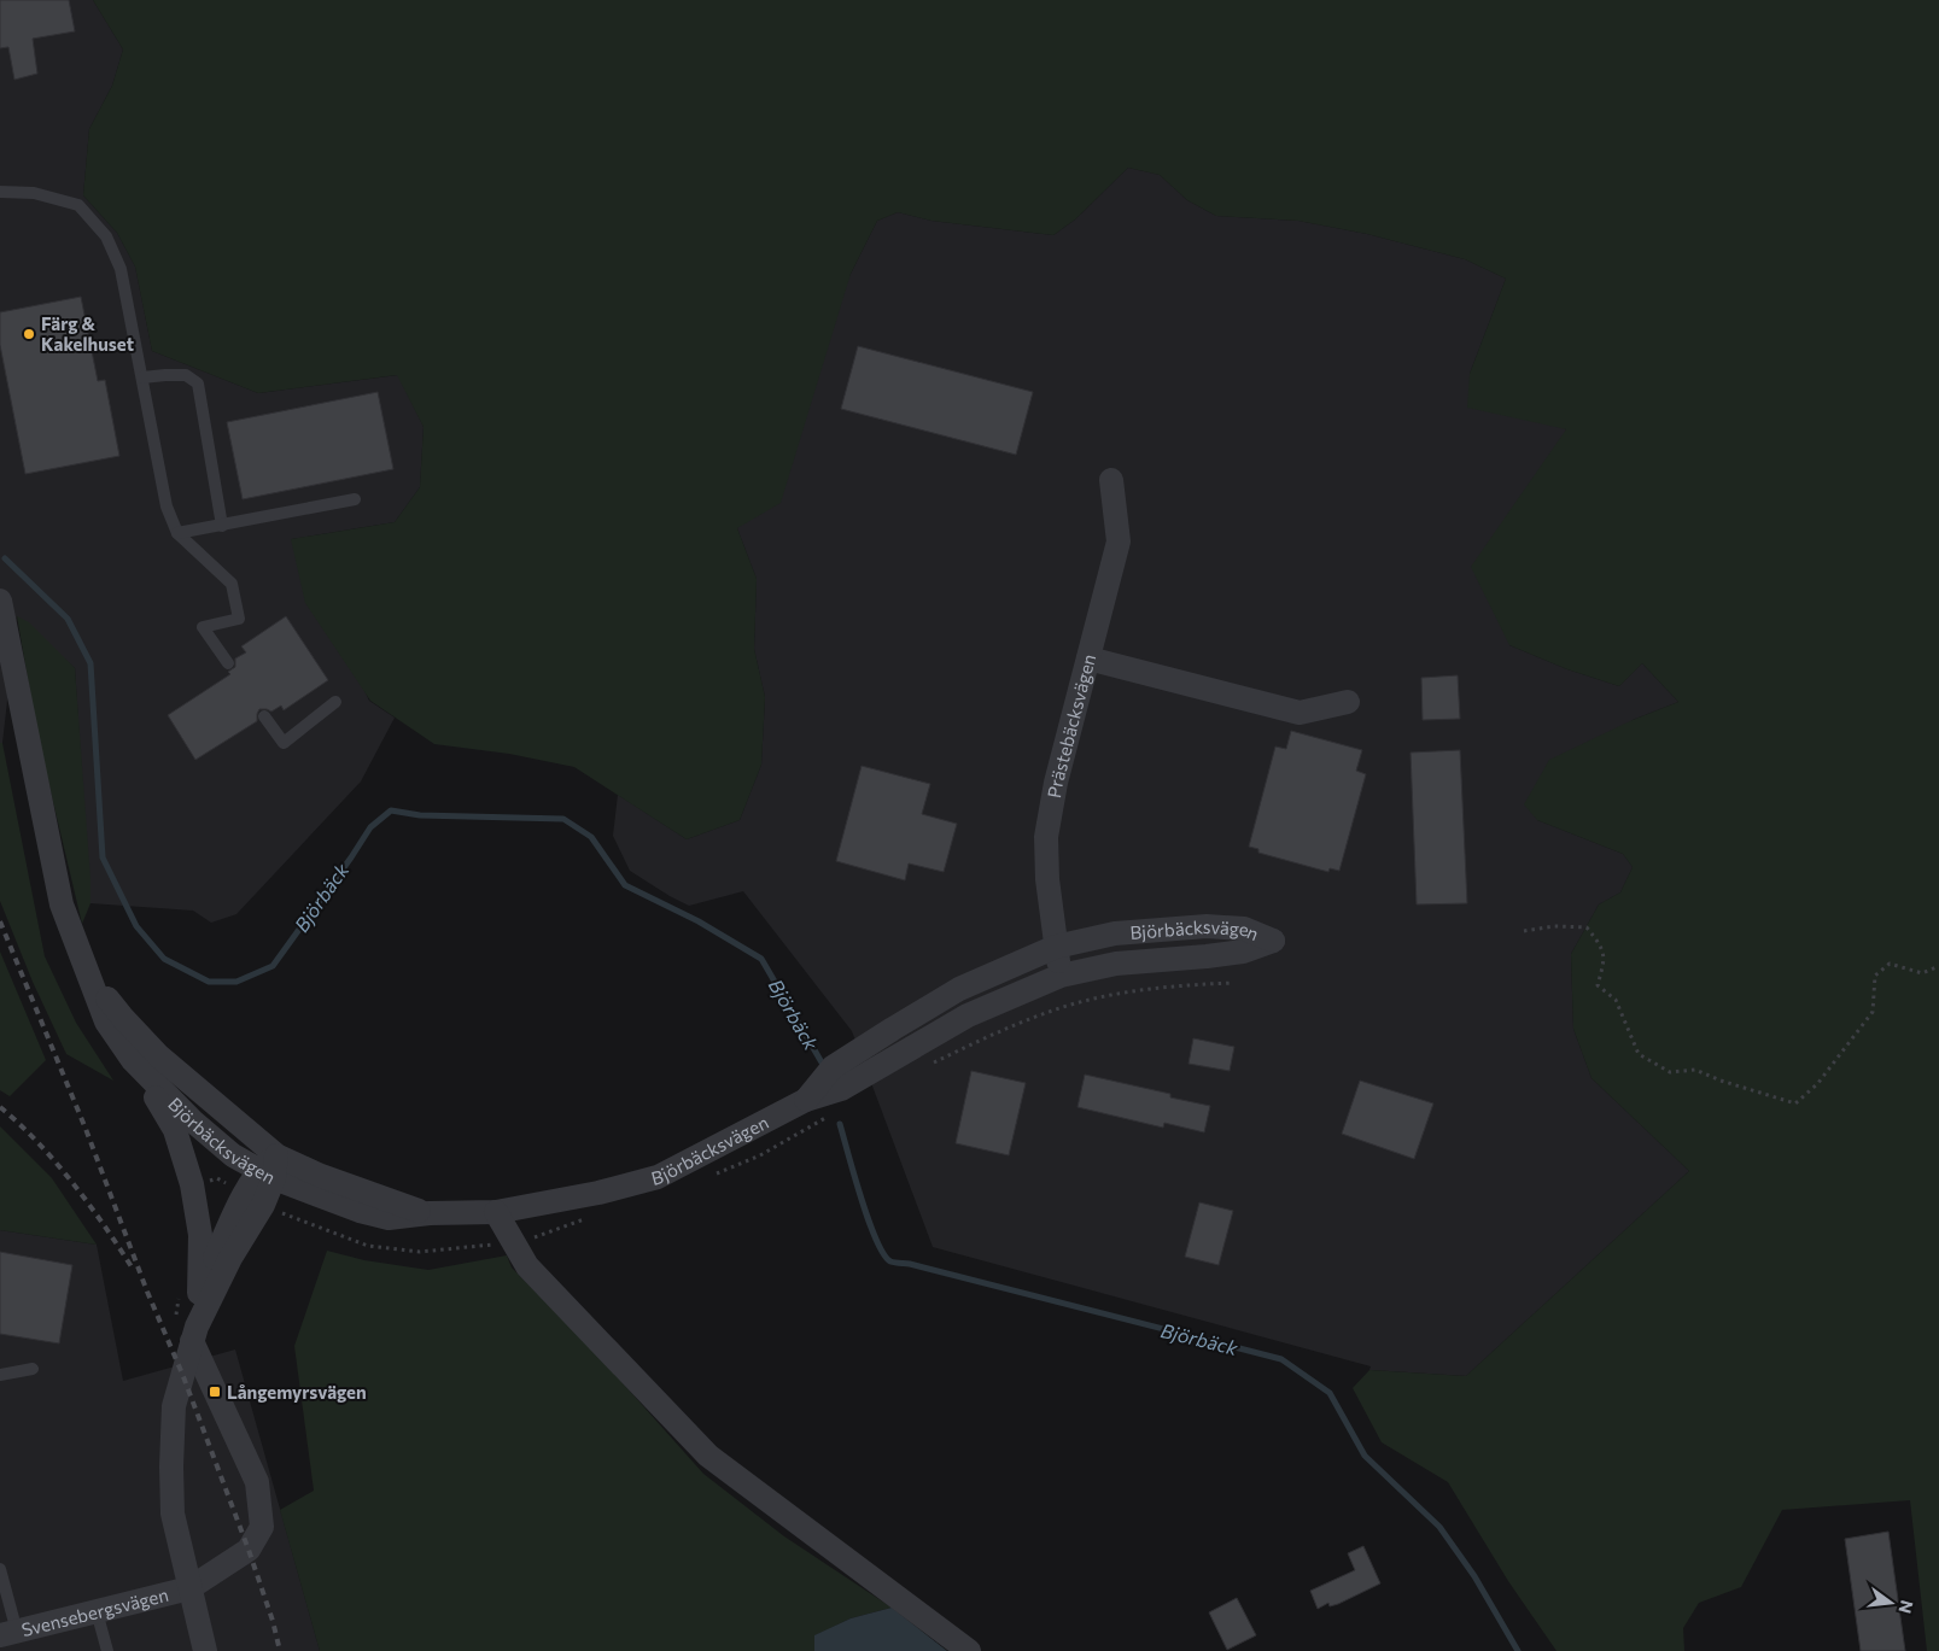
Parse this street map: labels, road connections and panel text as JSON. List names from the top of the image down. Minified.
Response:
{"streets":{"street":["Prästebäcksvägen","Björbäcksvägen","Svensebergsvägen"]},"crossings":[["Prästebäcksvägen","Björbäcksvägen"]],"water":["Björbäck"],"places":{"other":["Färg & Kakelhuset"],"transit":["Långemyrsvägen"]},"north":"right"}
